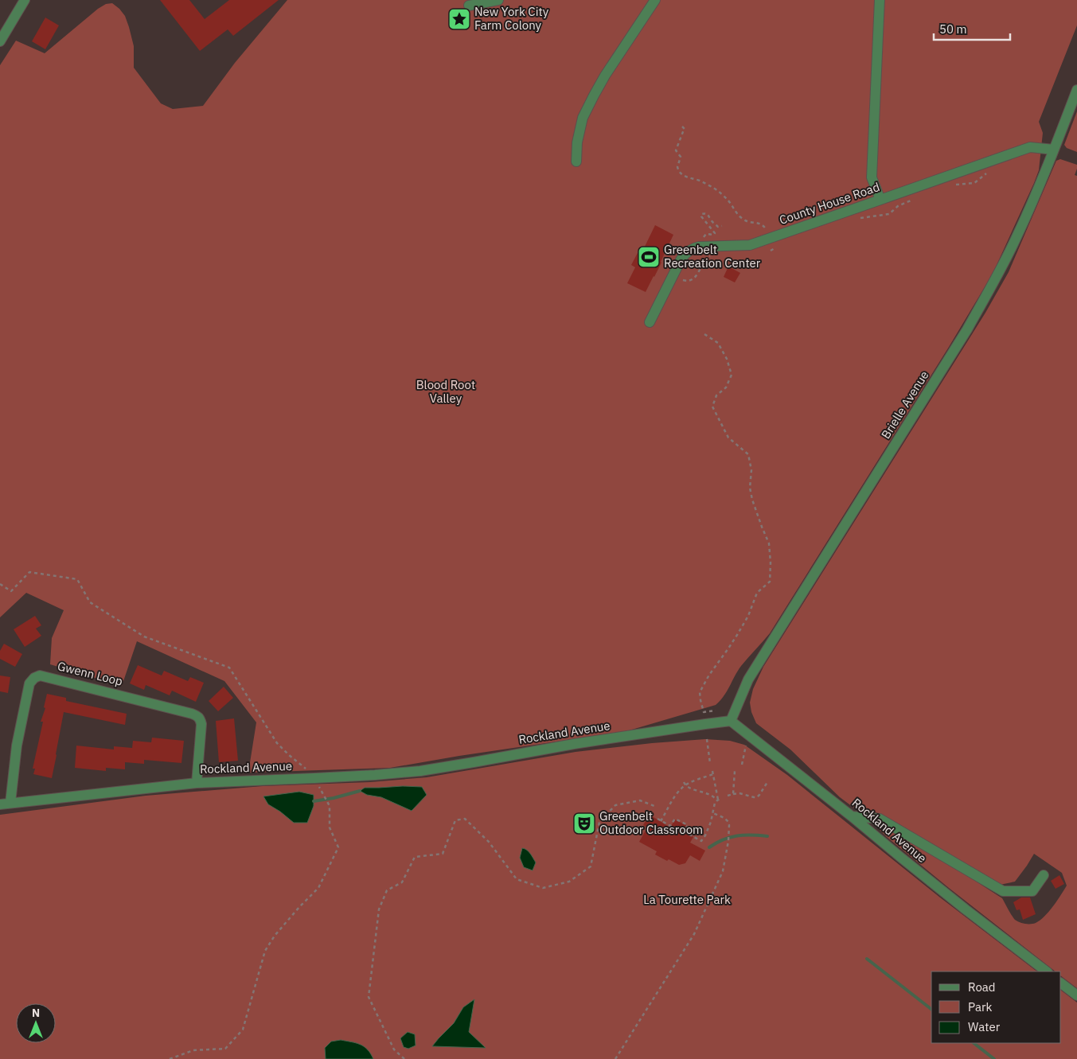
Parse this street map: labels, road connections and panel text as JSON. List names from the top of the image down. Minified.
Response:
{"streets":{"street":["County House Road","Brielle Avenue","Gwenn Loop","Rockland Avenue"]},"crossings":[["County House Road","Brielle Avenue"],["Brielle Avenue","Rockland Avenue"],["Gwenn Loop","Rockland Avenue"]],"parks":["Blood Root Valley","La Tourette Park"],"places":{"place":["New York City Farm Colony"],"sports":["Greenbelt Recreation Center"],"theatre":["Greenbelt Outdoor Classroom"]},"legend":["Road","Park","Water"],"scale_bar":"50 m","north":"top"}
